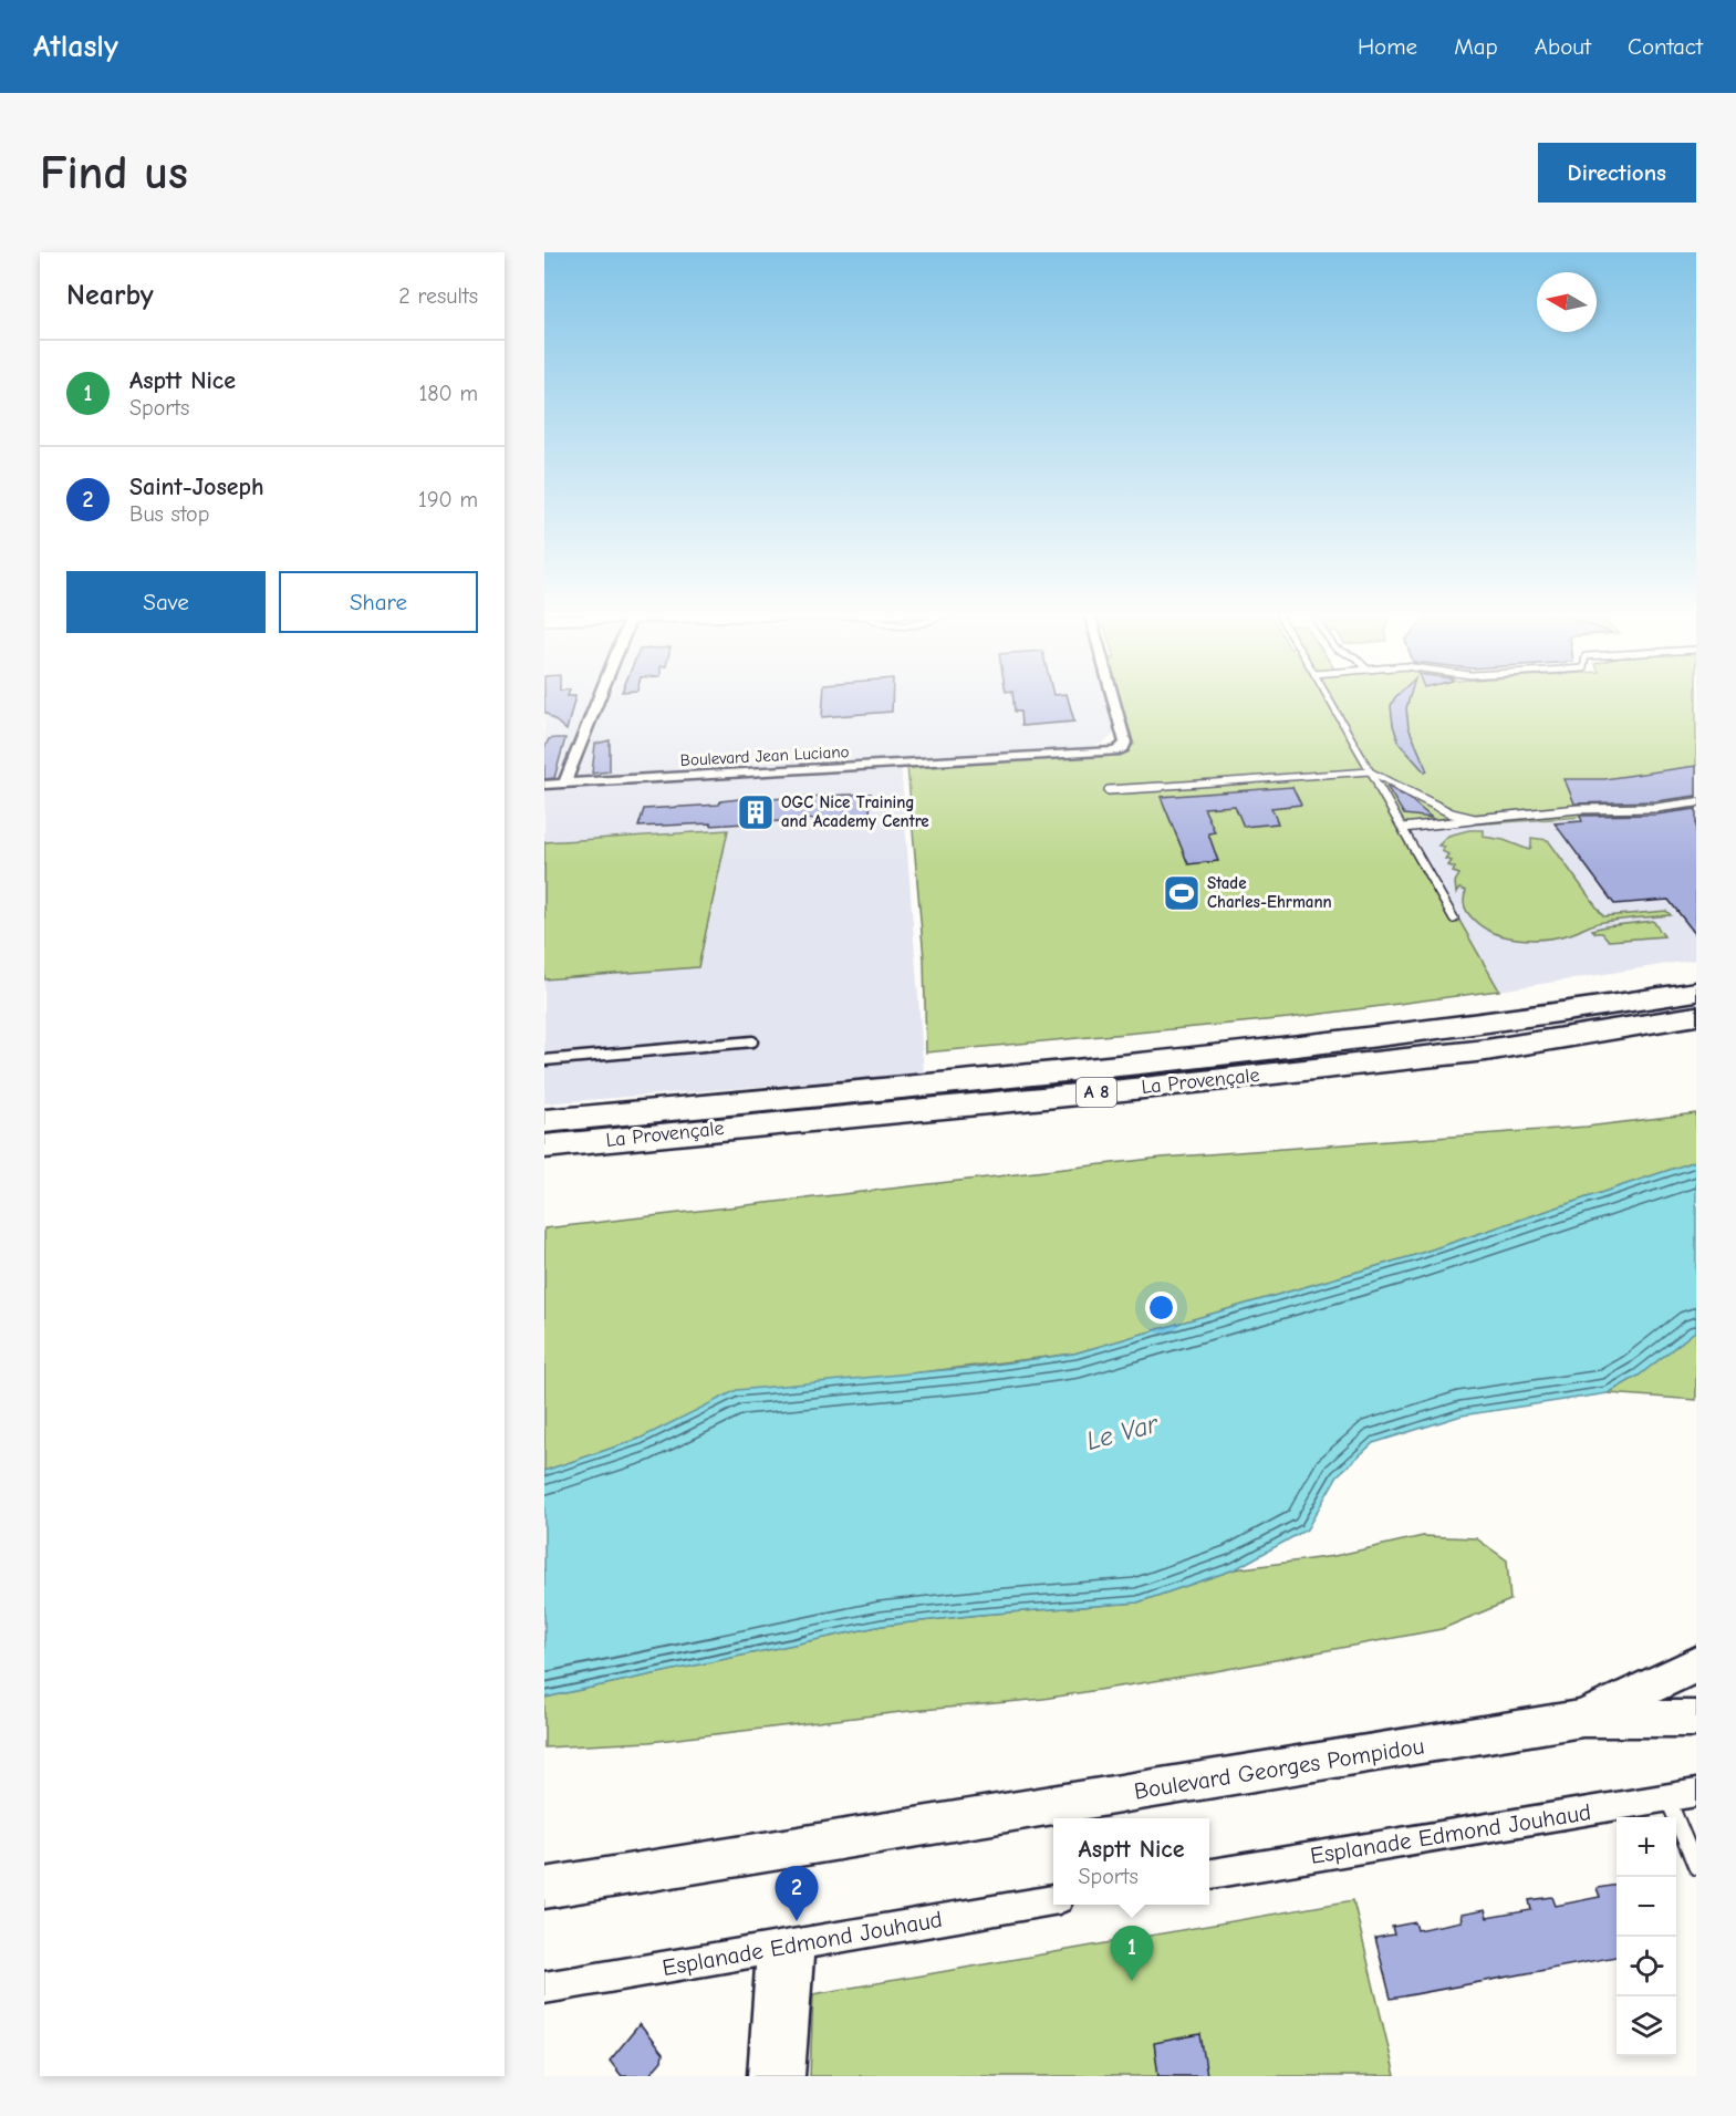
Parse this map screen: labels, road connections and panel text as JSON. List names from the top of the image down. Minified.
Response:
{"streets":{"highway":["La Provençale","A 8"],"main road":["Boulevard Georges Pompidou"],"street":["Boulevard Jean Luciano","Esplanade Edmond Jouhaud"]},"water":["Le Var"],"places":{"building":["OGC Nice Training and Academy Centre"],"sports":["Stade Charles-Ehrmann"]},"north":"left","page":{"header":"Atlasly","nav":["Home","Map","About","Contact"],"buttons":["Directions",["Save","Share"]],"title":"Find us","heading":["Nearby","2 results"],"list":[{"mark":"1","name":"Asptt Nice","note":"Sports","value":"180 m"},{"mark":"2","name":"Saint-Joseph","note":"Bus stop","value":"190 m"}],"map_buttons":["+","−"],"popup":["Asptt Nice","Sports"],"pins":["2","1"]}}
